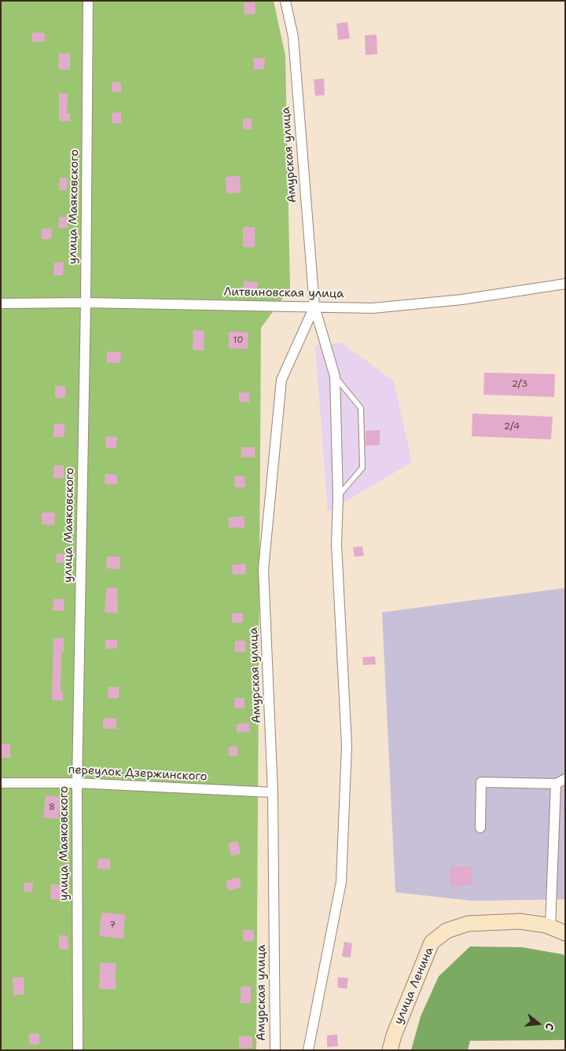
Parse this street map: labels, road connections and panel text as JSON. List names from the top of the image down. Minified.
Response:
{"streets":{"main road":["улица Ленина"],"street":["Амурская улица","улица Маяковского","Литвиновская улица","переулок Дзержинского"]},"crossings":[["Амурская улица","Литвиновская улица"],["Амурская улица","переулок Дзержинского"],["улица Маяковского","Литвиновская улица"],["улица Маяковского","переулок Дзержинского"]],"house_numbers":["10","2/3","2/4","8","7"],"north":"right"}
